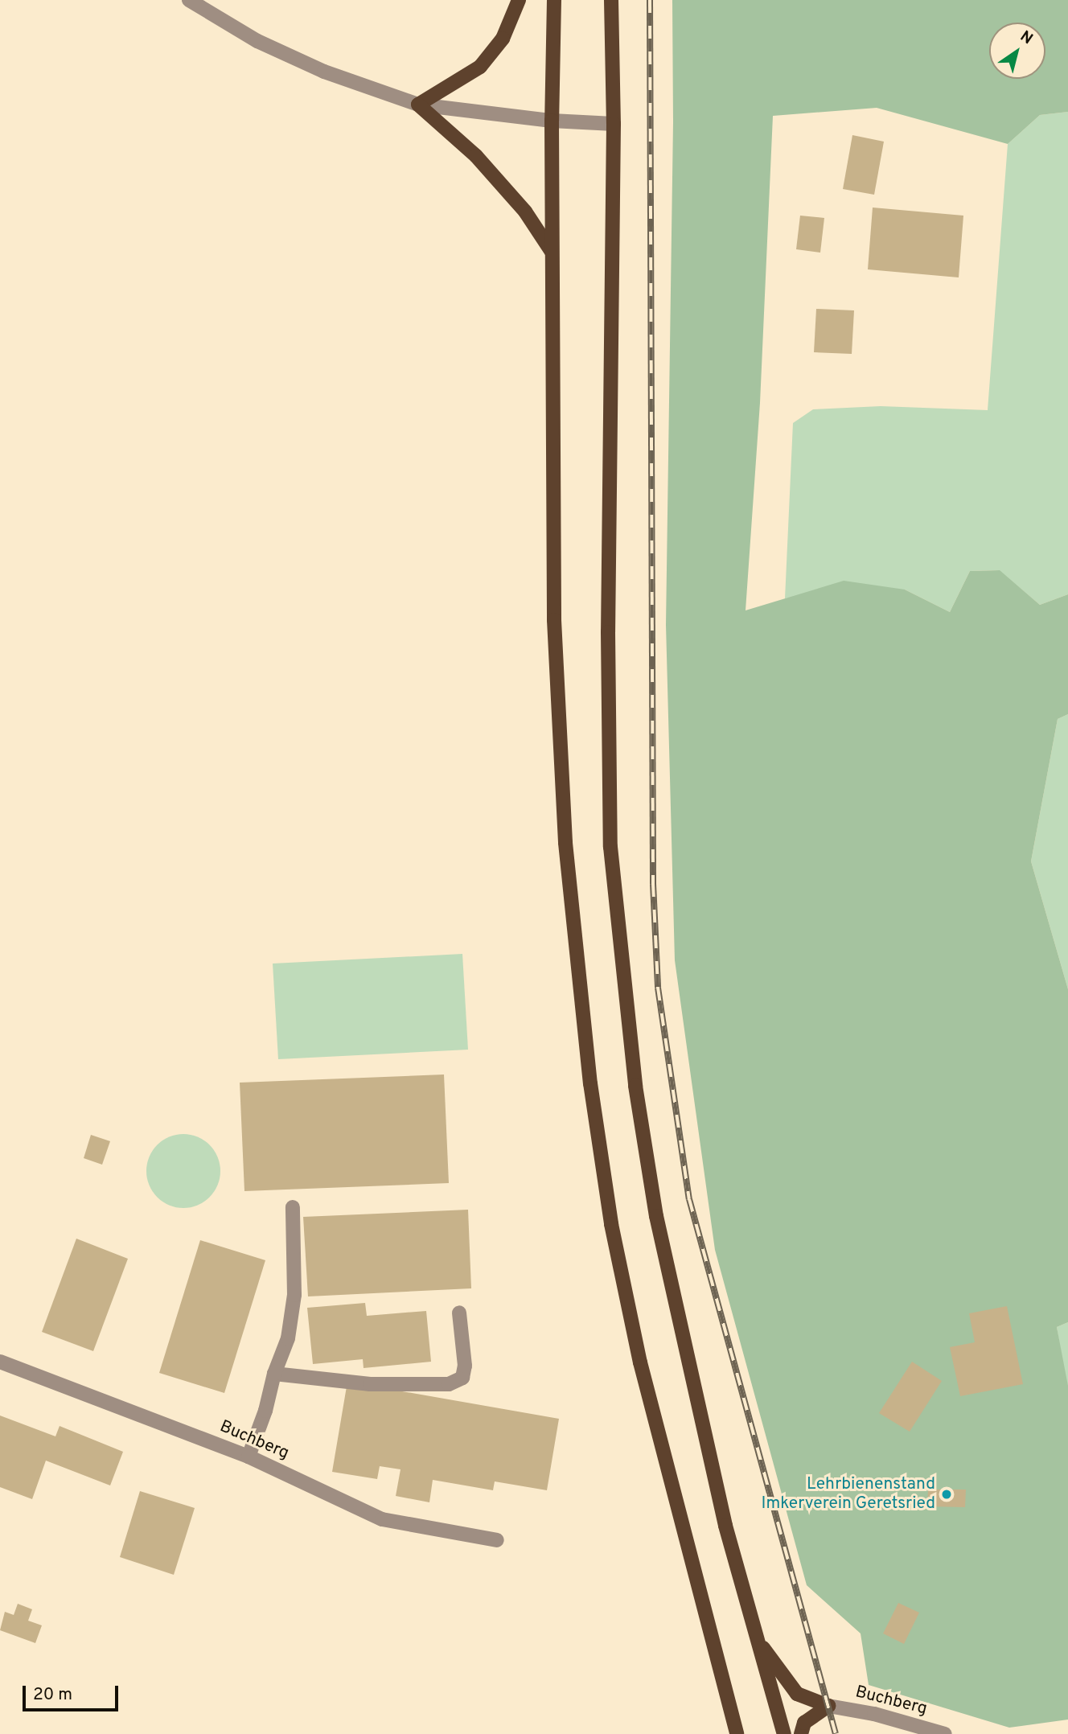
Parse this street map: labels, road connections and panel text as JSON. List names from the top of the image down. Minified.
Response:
{"streets":{"street":["Buchberg"]},"places":["Lehrbienenstand Imkerverein Geretsried"],"scale_bar":"20 m","north":"top right"}
